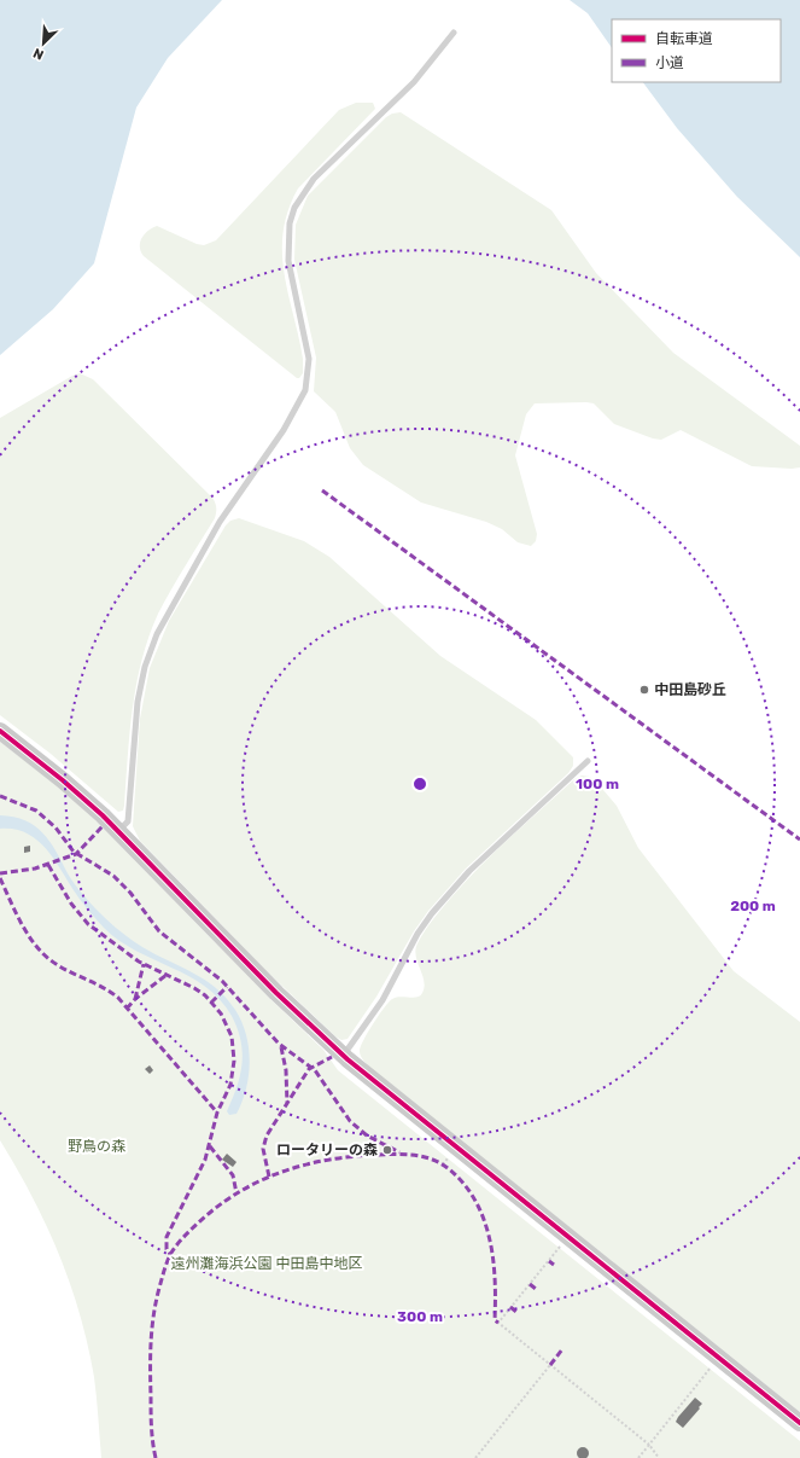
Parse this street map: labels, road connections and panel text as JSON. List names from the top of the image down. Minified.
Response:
{"parks":["野鳥の森","遠州灘海浜公園 中田島中地区"],"places":["中田島砂丘","ロータリーの森"],"legend":["自転車道","小道"],"north":"bottom left","rings":["100 m","200 m","300 m"]}
